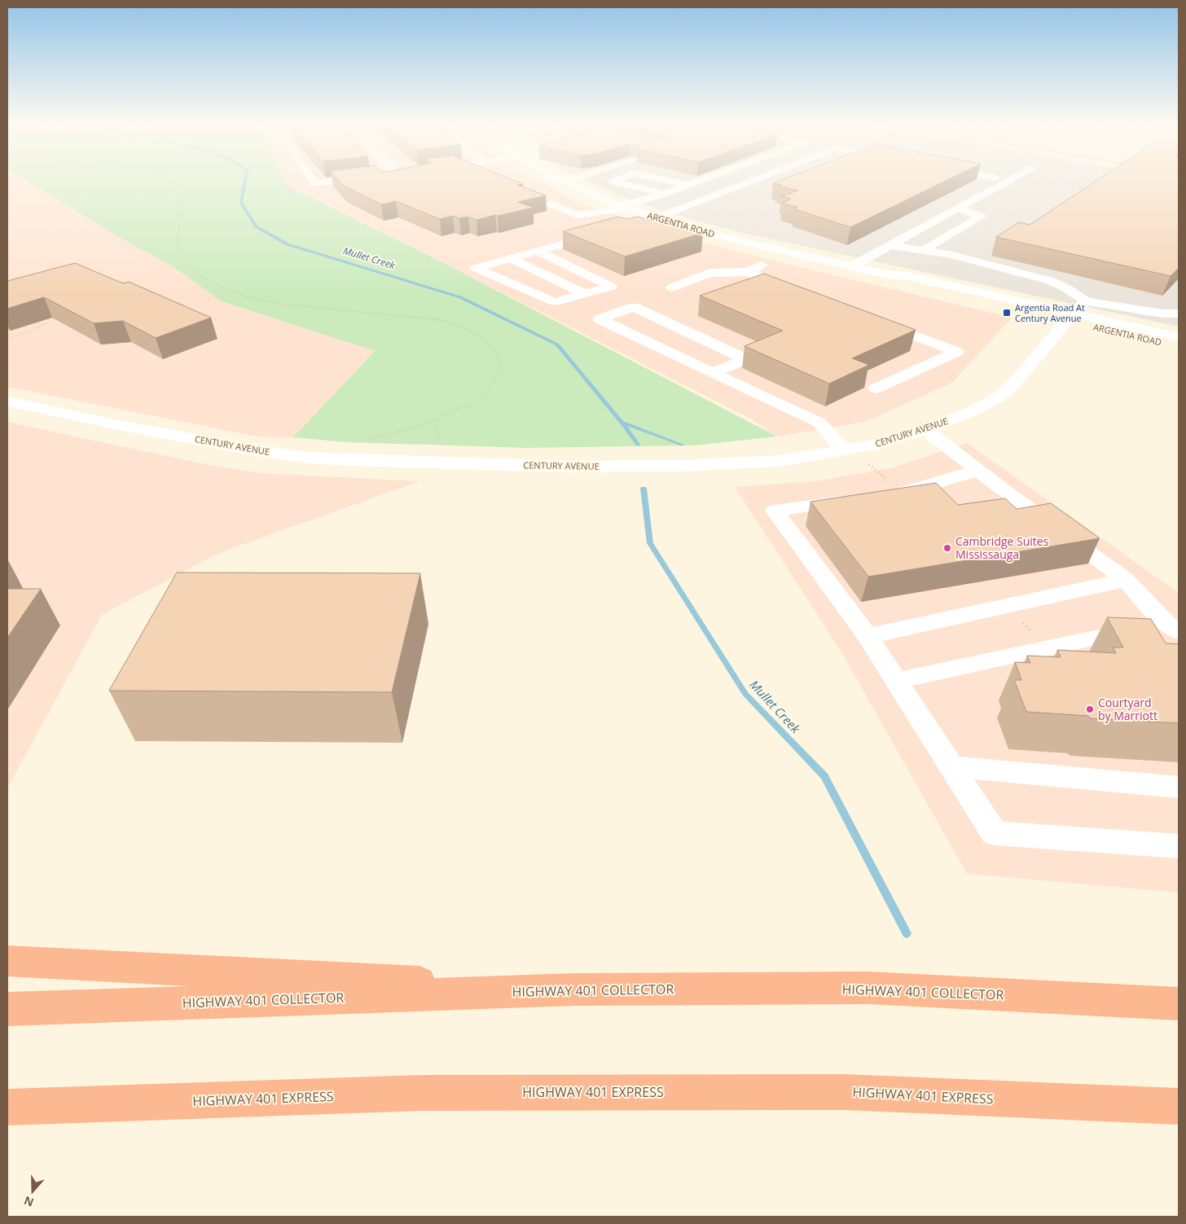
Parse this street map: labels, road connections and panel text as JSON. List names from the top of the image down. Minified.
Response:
{"streets":{"highway":["HIGHWAY 401 COLLECTOR","HIGHWAY 401 EXPRESS"],"street":["ARGENTIA ROAD","CENTURY AVENUE"]},"crossings":[["ARGENTIA ROAD","CENTURY AVENUE"]],"water":["Mullet Creek"],"places":{"transit":["Argentia Road At Century Avenue"],"other":["Cambridge Suites Mississauga","Courtyard by Marriott"]},"north":"bottom"}
